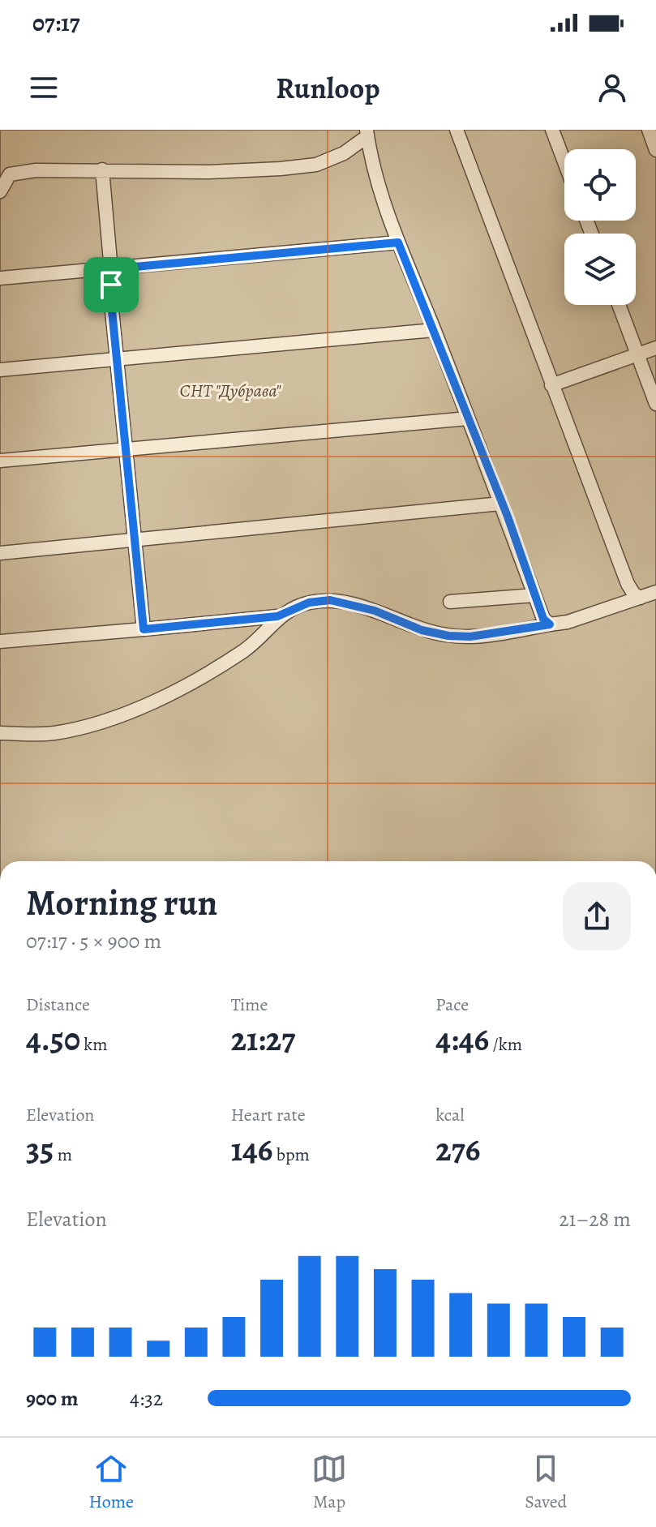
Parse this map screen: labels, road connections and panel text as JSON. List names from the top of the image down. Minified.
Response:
{"parks":["СНТ \"Дубрава\""],"page":{"status":"07:17","header":"Runloop","heading":["Morning run","07:17 · 5 × 900 m"],"stats":[["Distance","4.50 km"],["Time","21:27"],["Pace","4:46 /km"],["Elevation","35 m"],["Heart rate","146 bpm"],["kcal","276"]],"chart":["Elevation","21–28 m"],"list":[{"name":"900 m","note":"4:32"}],"tabs":["Home","Map","Saved"]}}
